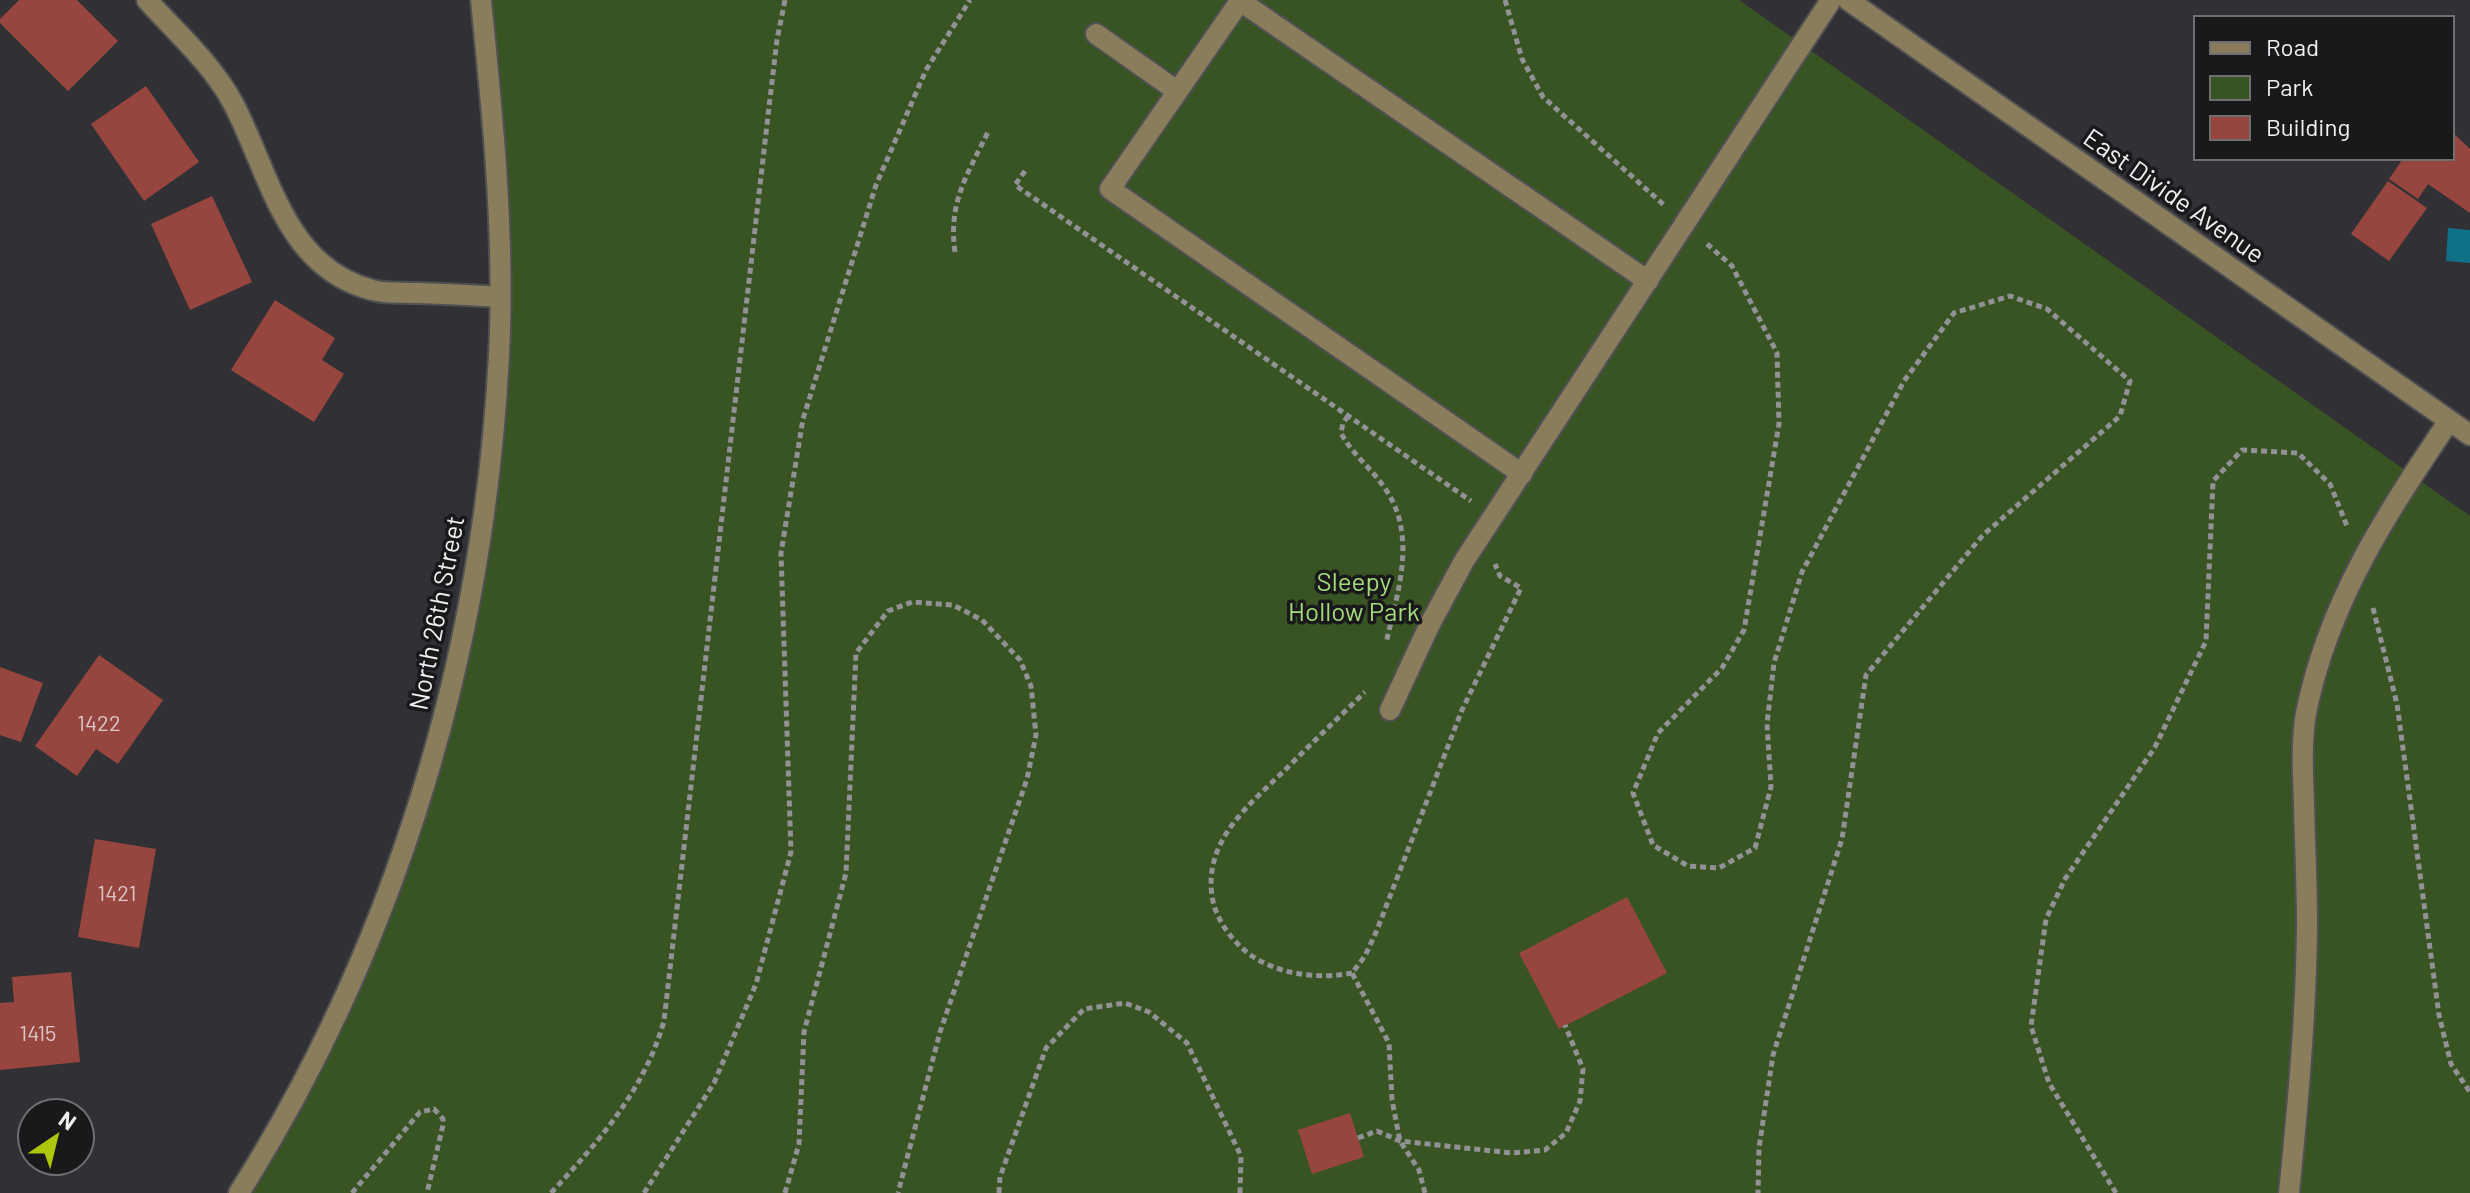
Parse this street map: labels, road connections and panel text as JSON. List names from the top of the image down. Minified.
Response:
{"streets":{"street":["East Divide Avenue","North 26th Street"]},"parks":["Sleepy Hollow Park"],"house_numbers":["1422","1421","1415"],"legend":["Road","Park","Building"],"north":"top right"}
